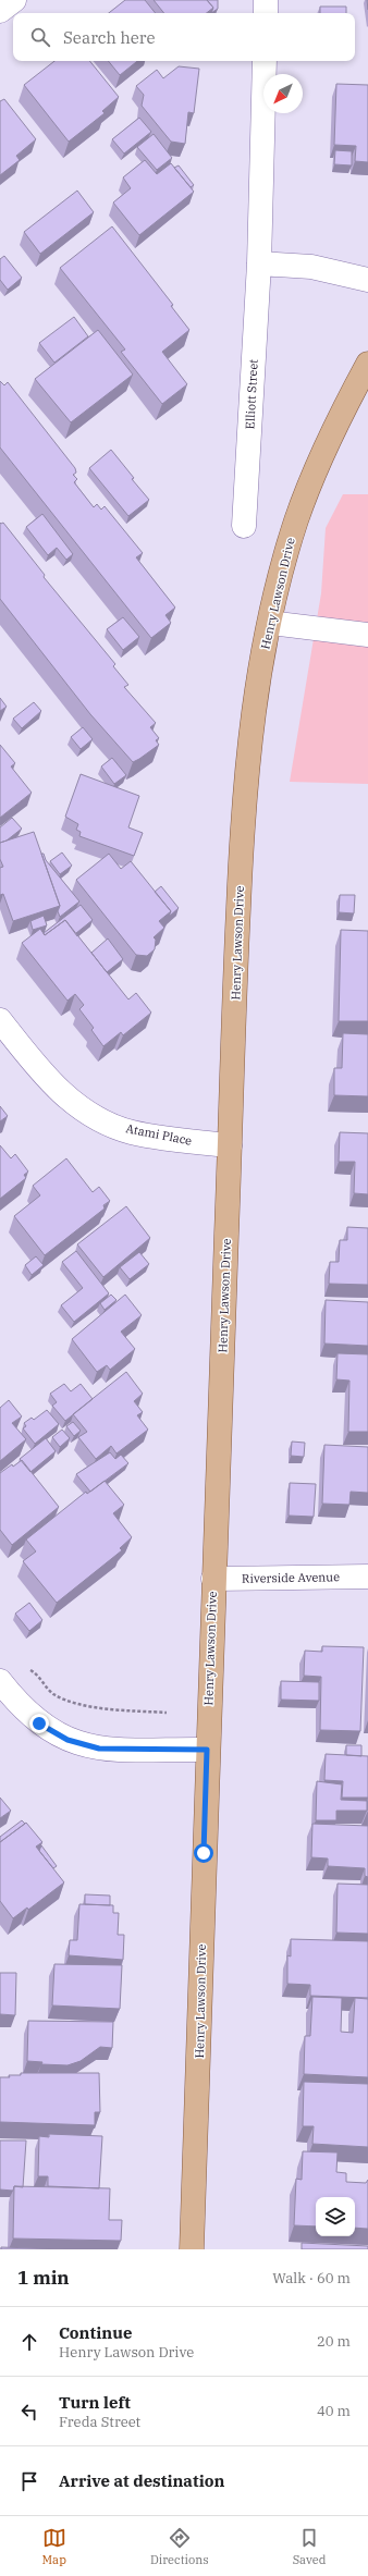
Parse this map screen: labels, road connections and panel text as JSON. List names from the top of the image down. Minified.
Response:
{"streets":{"main road":["Henry Lawson Drive"],"street":["Elliott Street","Atami Place","Riverside Avenue"]},"crossings":[["Henry Lawson Drive","Atami Place"],["Henry Lawson Drive","Riverside Avenue"]],"north":"bottom left","page":{"search":"Search here","heading":["1 min","Walk · 60 m"],"list":[["Continue","Henry Lawson Drive","20 m"],["Turn left","Freda Street","40 m"],"Arrive at destination"],"nav":["Map","Directions","Saved"]}}
